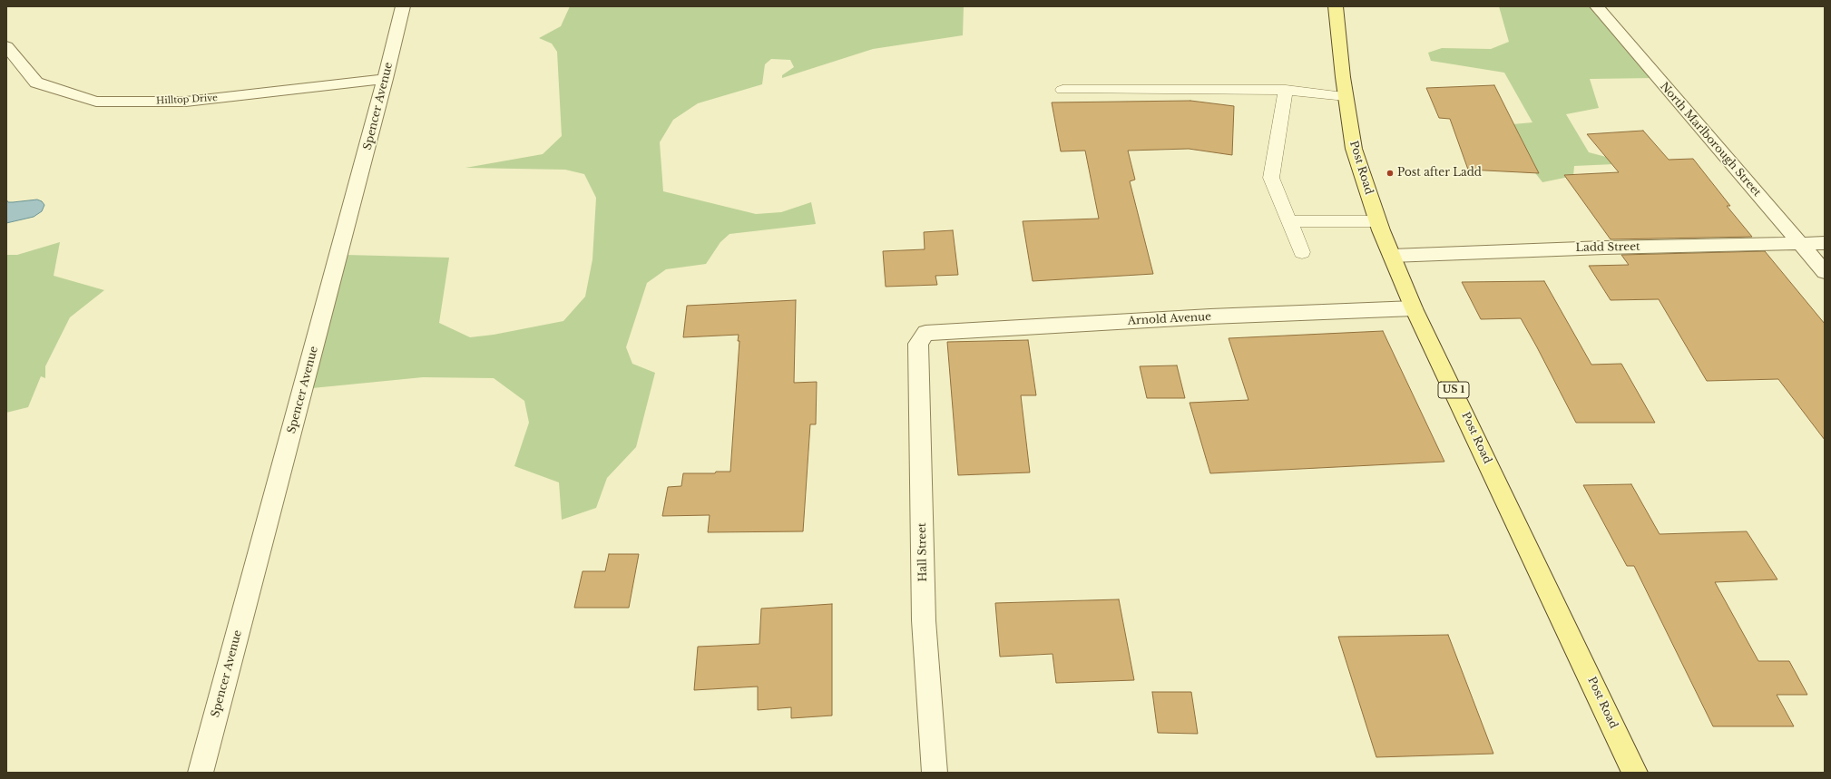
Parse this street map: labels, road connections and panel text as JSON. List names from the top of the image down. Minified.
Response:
{"streets":{"main road":["Post Road","US 1"],"street":["Hilltop Drive","Spencer Avenue","North Marlborough Street","Ladd Street","Arnold Avenue","Hall Street"]},"crossings":[["Hilltop Drive","Spencer Avenue"],["North Marlborough Street","Ladd Street"],["Post Road","Ladd Street"],["Post Road","Arnold Avenue"],["Arnold Avenue","Hall Street"]],"places":["Post after Ladd"]}
